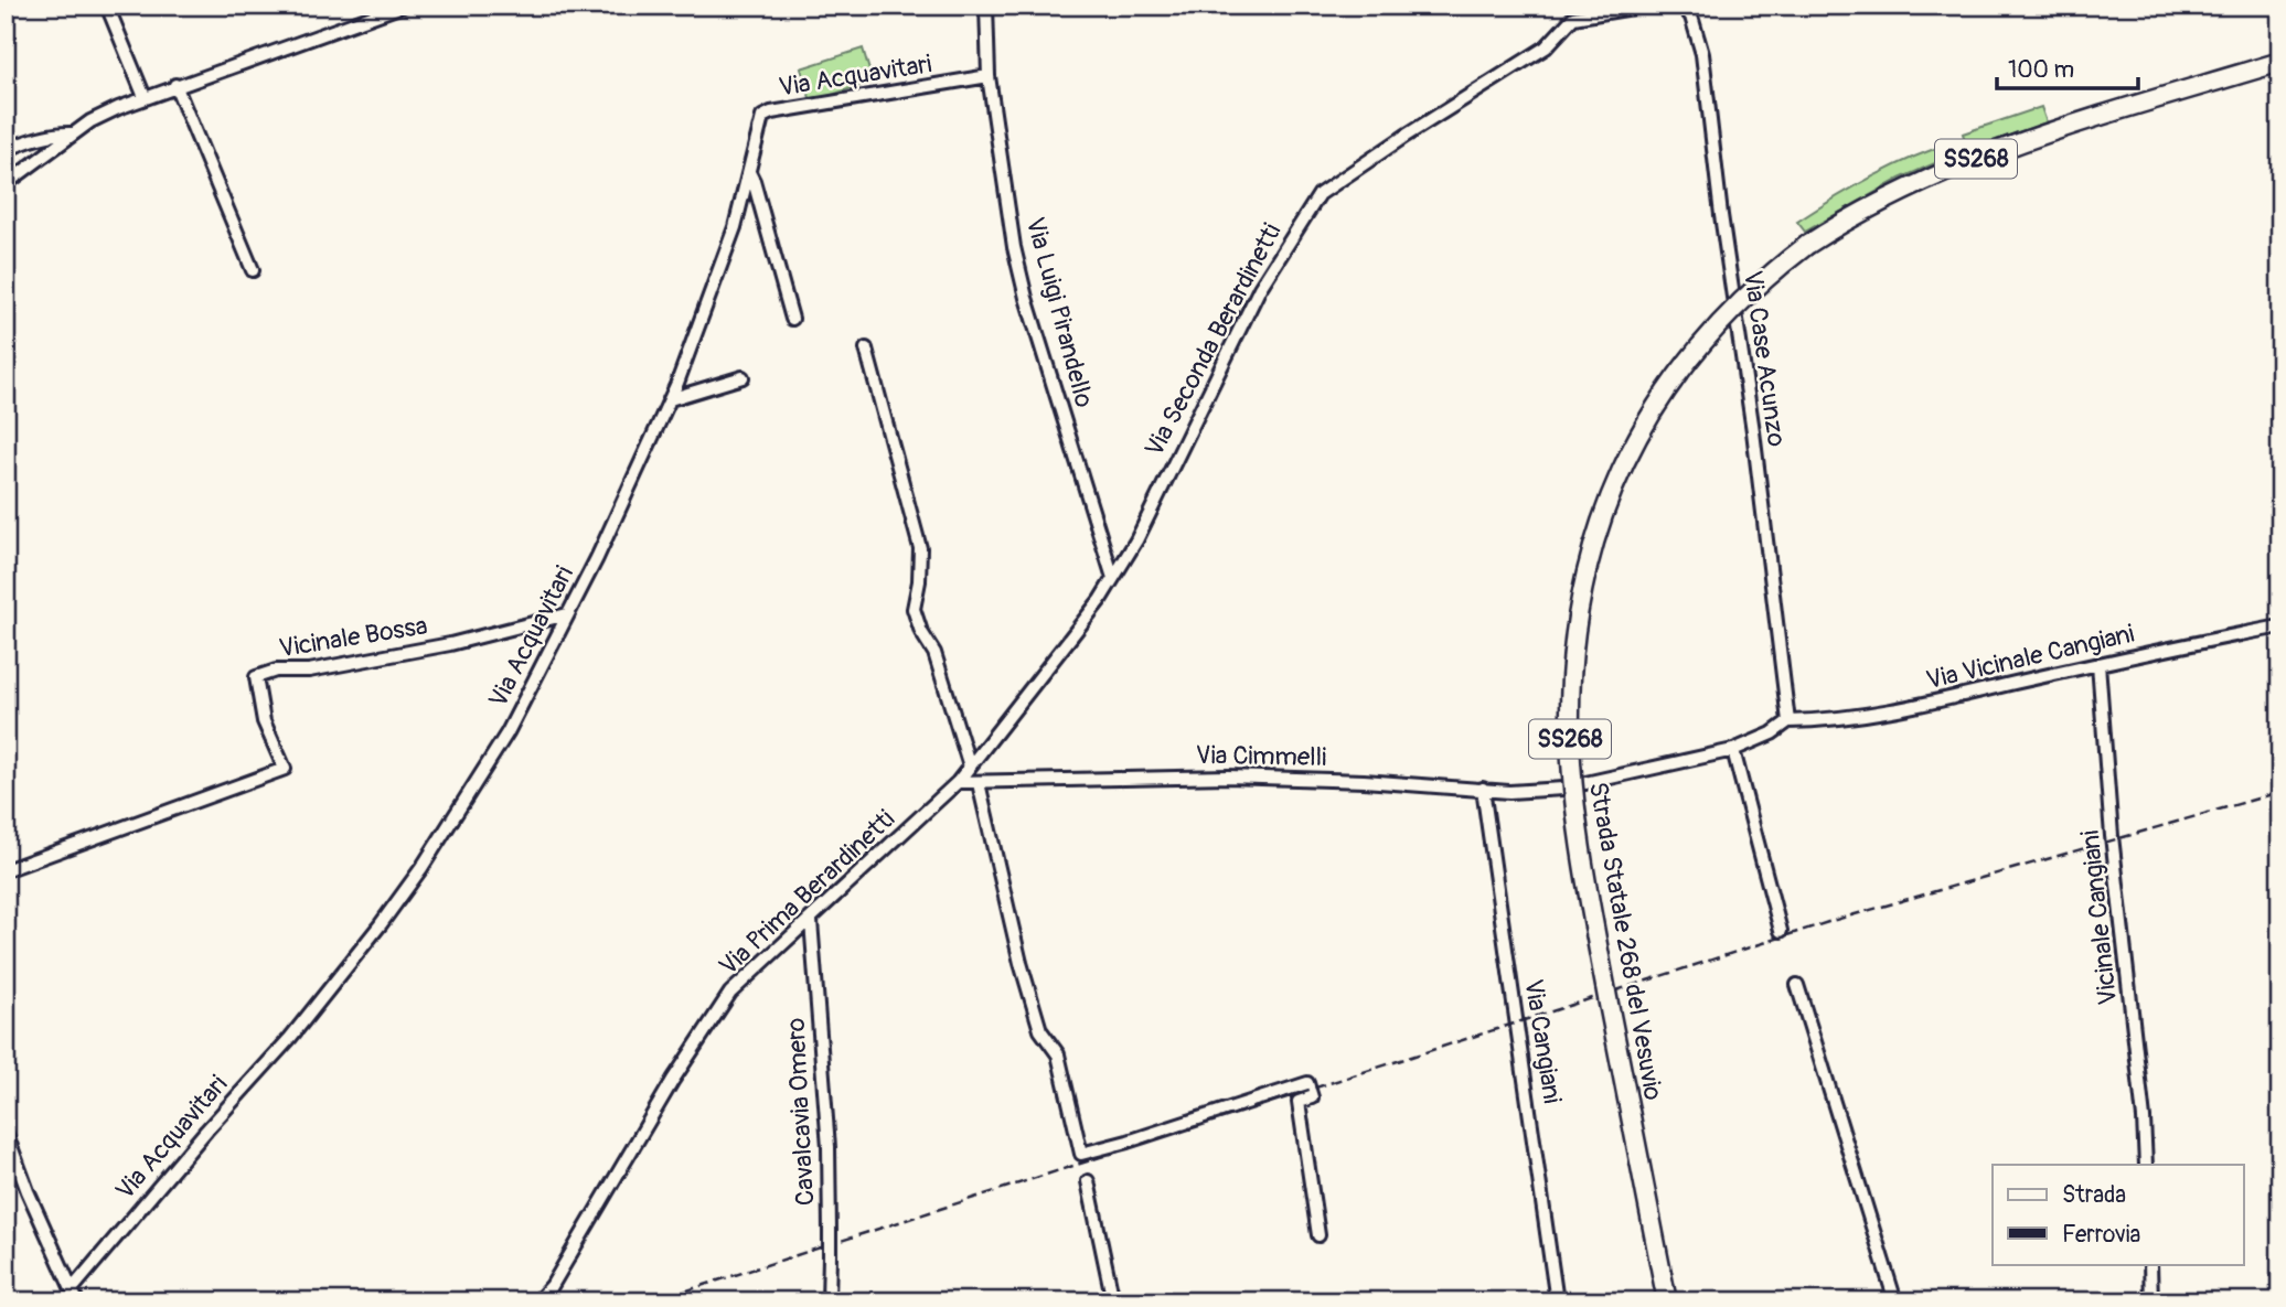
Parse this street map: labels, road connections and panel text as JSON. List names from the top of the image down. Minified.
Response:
{"streets":{"highway":["SS268","Strada Statale 268 del Vesuvio"],"street":["Via Acquavitari","Via Luigi Pirandello","Via Seconda Berardinetti","Via Case Acunzo","Vicinale Bossa","Via Vicinale Cangiani","Via Cimmelli","Via Prima Berardinetti","Vicinale Cangiani","Via Cangiani","Cavalcavia Omero"]},"crossings":[["Via Acquavitari","Via Luigi Pirandello"],["Via Acquavitari","Vicinale Bossa"],["Via Luigi Pirandello","Via Seconda Berardinetti"],["Via Luigi Pirandello","Via Prima Berardinetti"],["Via Seconda Berardinetti","Via Prima Berardinetti"],["Via Case Acunzo","Via Vicinale Cangiani"],["Via Vicinale Cangiani","Vicinale Cangiani"],["Via Cimmelli","Via Prima Berardinetti"],["Via Cimmelli","Via Cangiani"],["Via Prima Berardinetti","Cavalcavia Omero"]],"legend":["Strada","Ferrovia"],"scale_bar":"100 m"}
